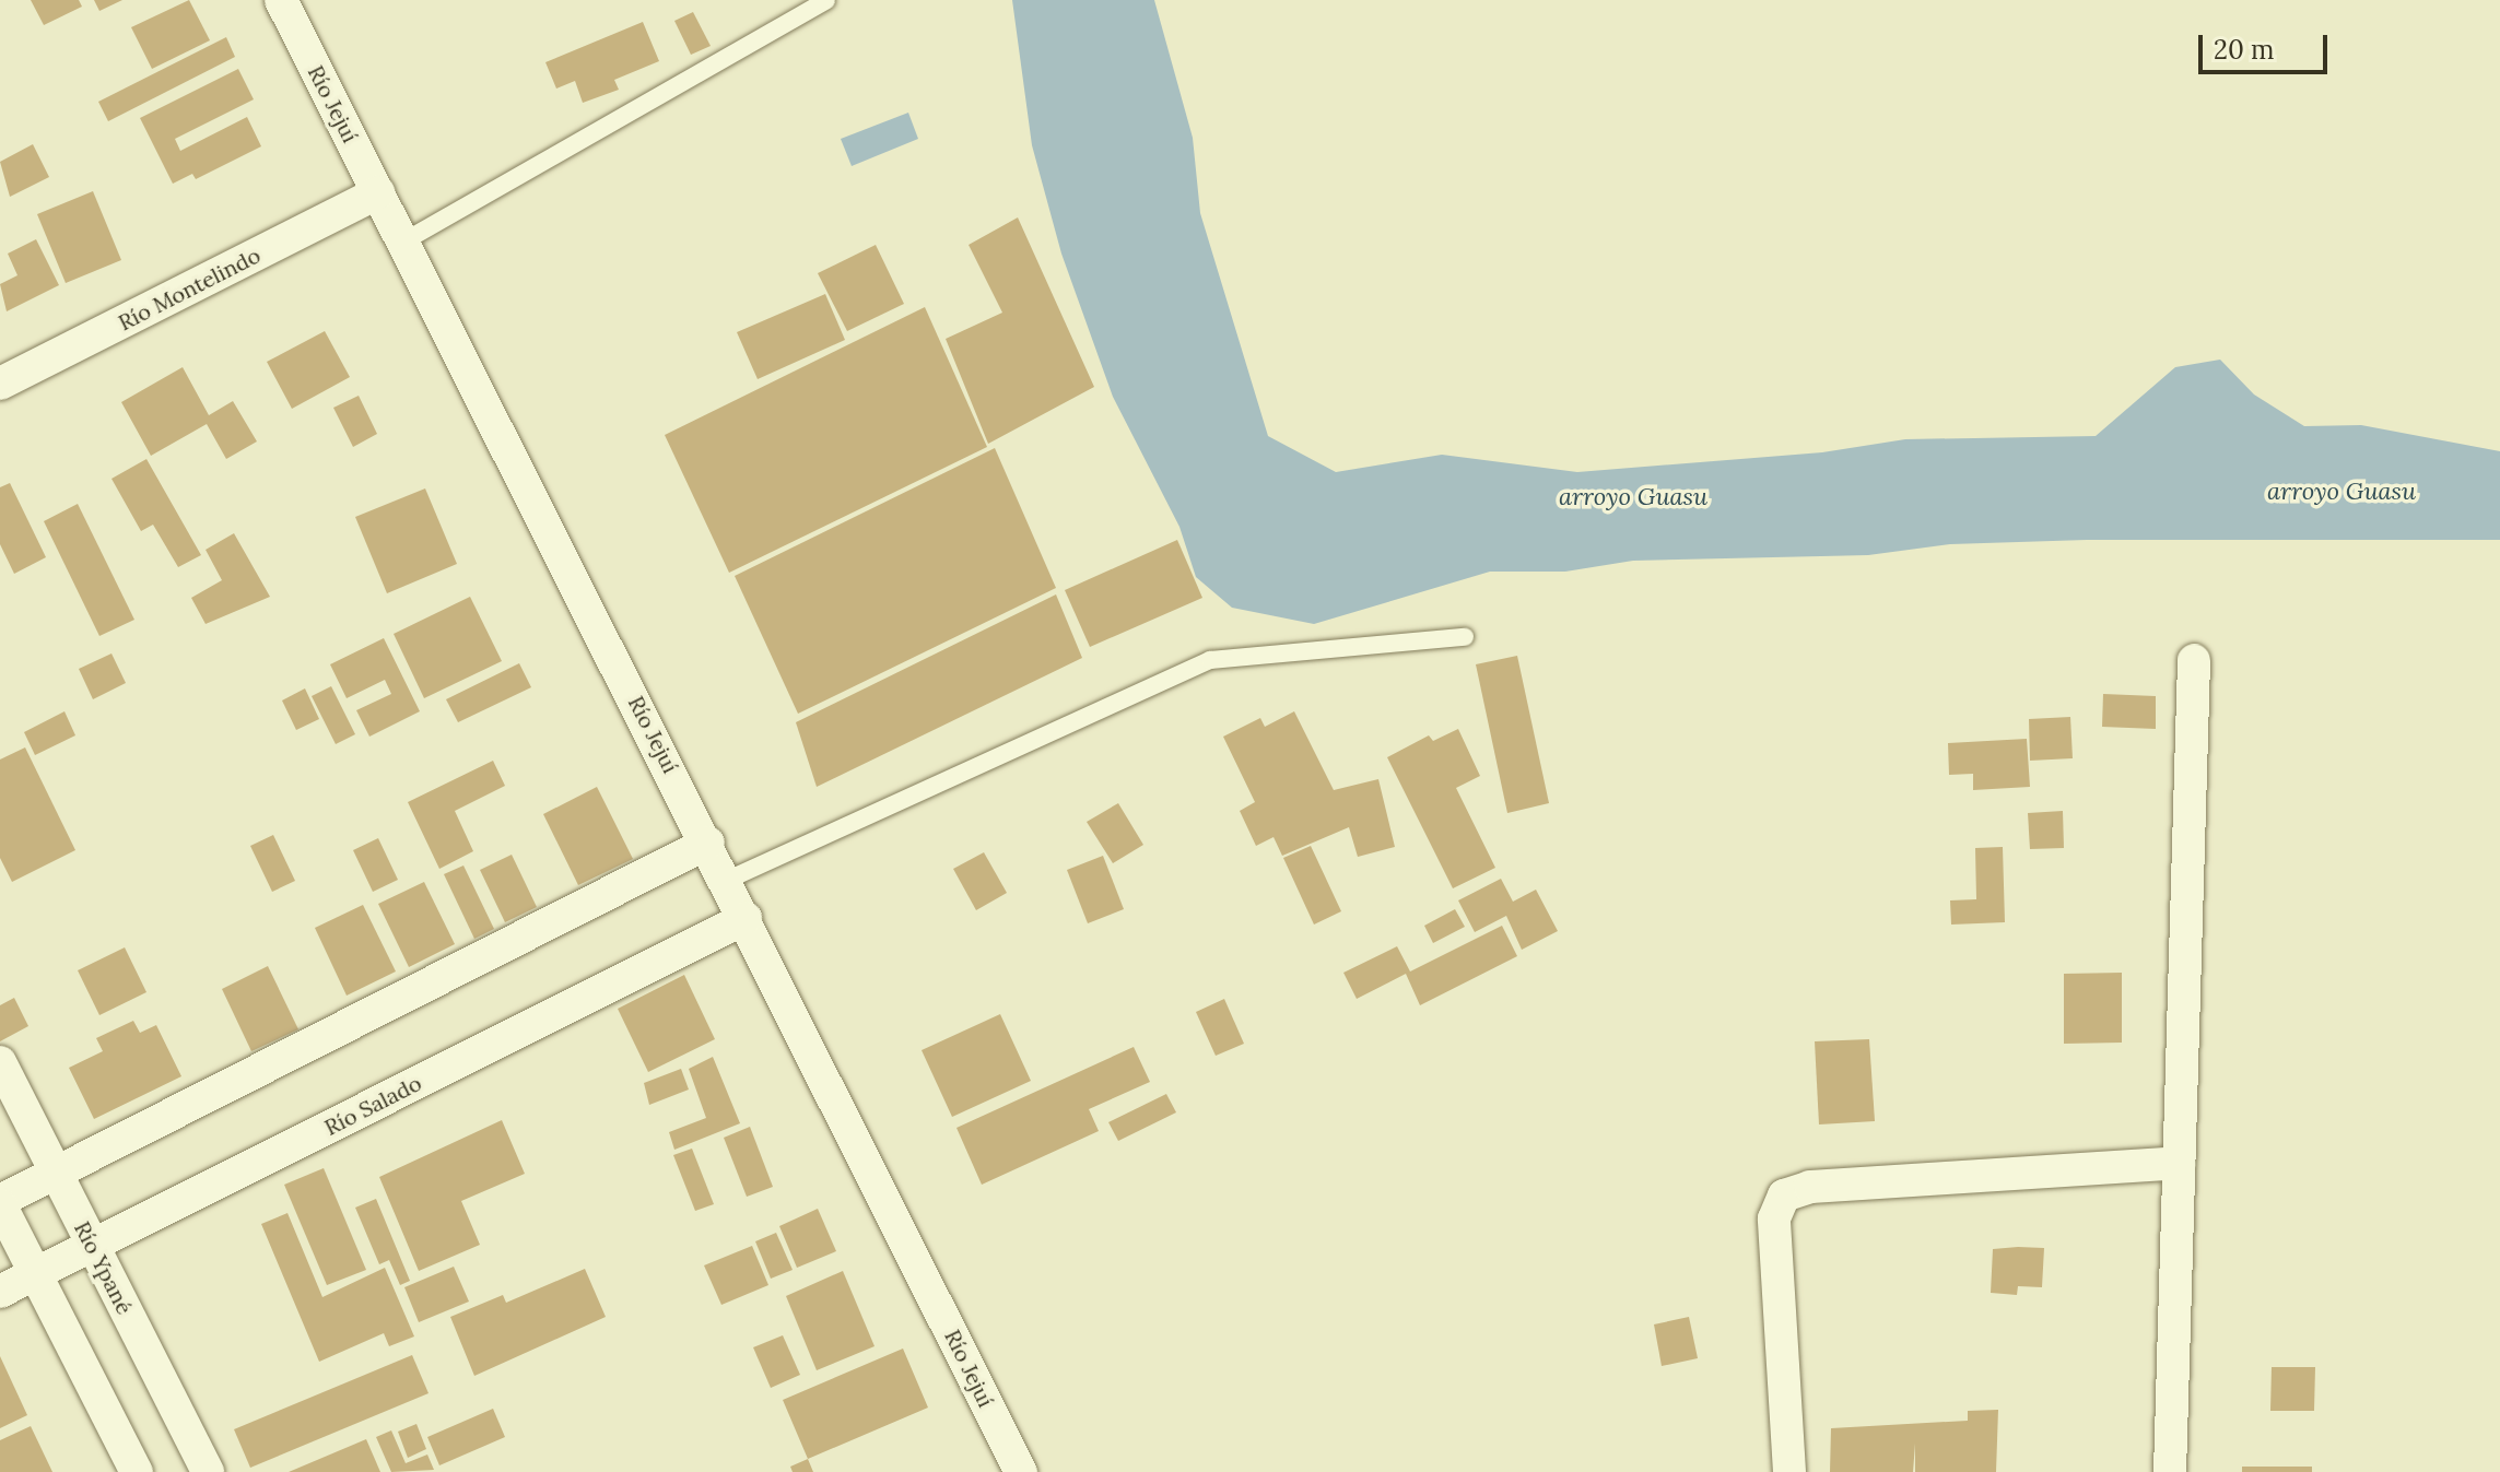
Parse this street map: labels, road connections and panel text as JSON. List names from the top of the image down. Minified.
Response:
{"streets":{"street":["Río Jejuí","Río Montelindo","Río Salado","Río Ypané"]},"crossings":[["Río Jejuí","Río Montelindo"],["Río Jejuí","Río Salado"],["Río Salado","Río Ypané"]],"water":["arroyo Guasu"],"scale_bar":"20 m"}
